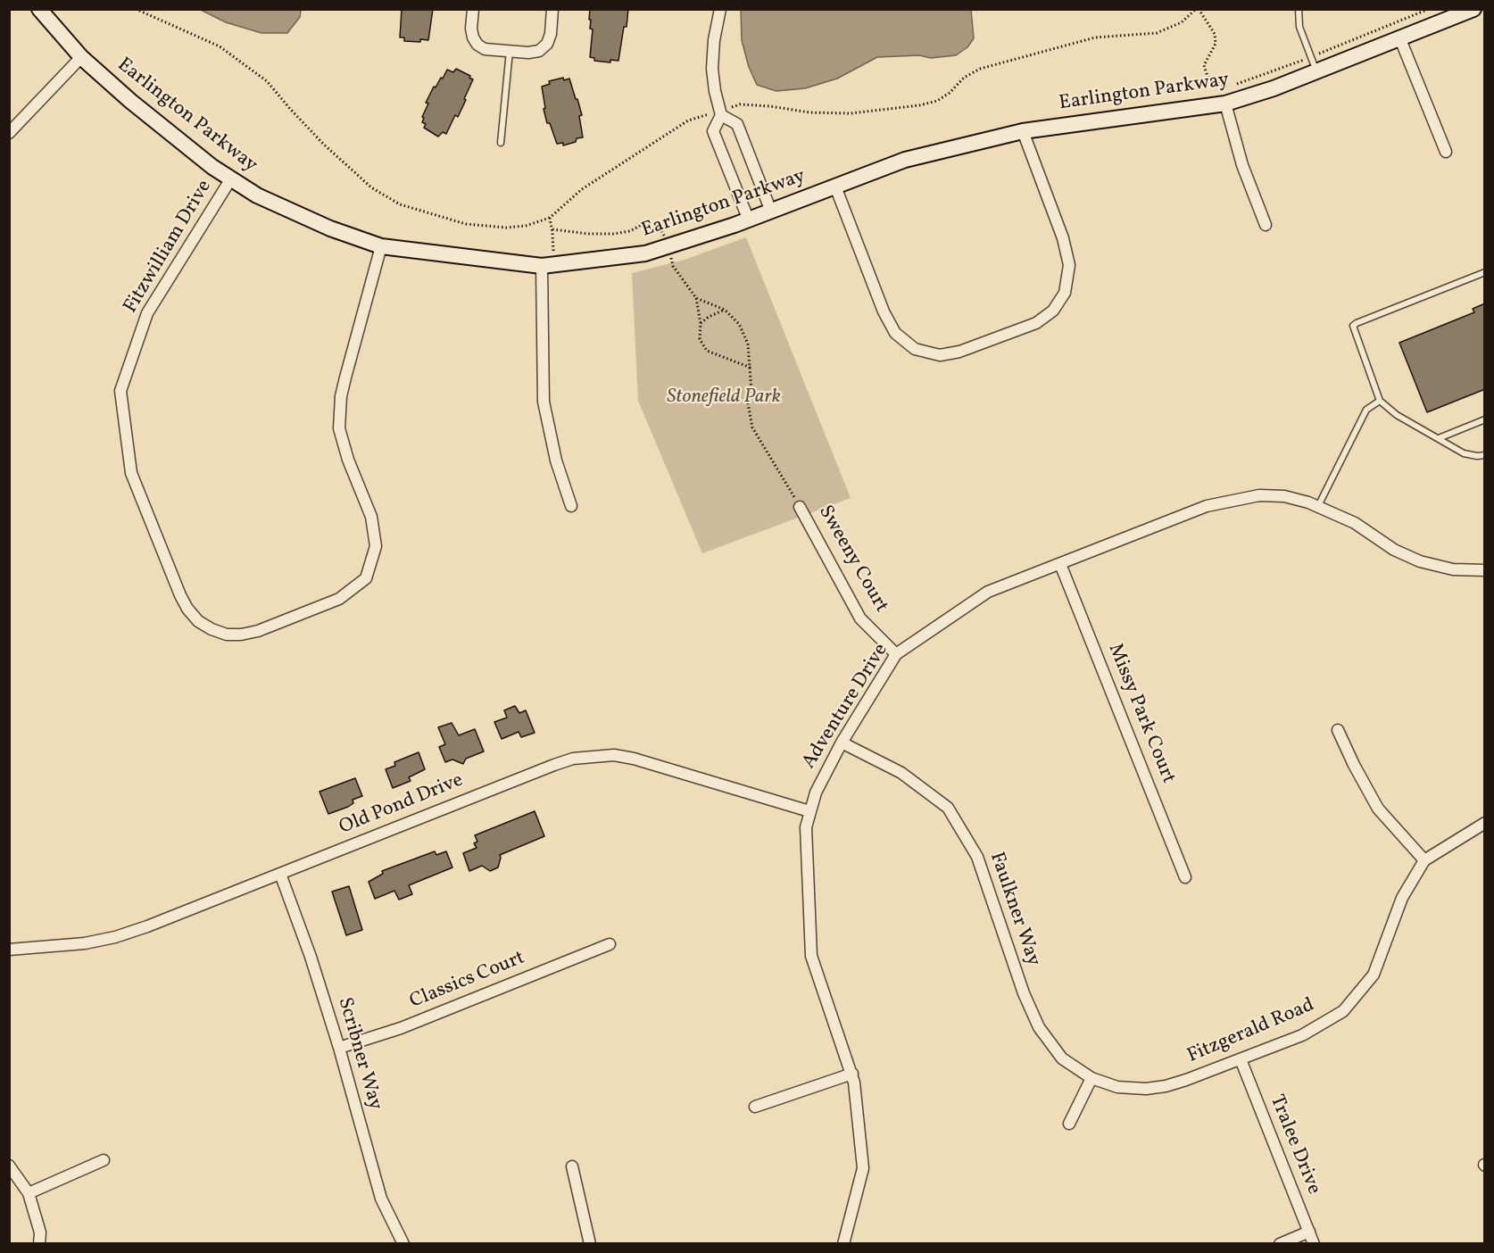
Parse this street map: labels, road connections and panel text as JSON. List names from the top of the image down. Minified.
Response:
{"streets":{"street":["Earlington Parkway","Fitzwilliam Drive","Sweeny Court","Adventure Drive","Missy Park Court","Old Pond Drive","Faulkner Way","Classics Court","Fitzgerald Road","Scribner Way","Tralee Drive"]},"crossings":[["Earlington Parkway","Fitzwilliam Drive"],["Sweeny Court","Adventure Drive"],["Adventure Drive","Missy Park Court"],["Adventure Drive","Old Pond Drive"],["Adventure Drive","Faulkner Way"],["Old Pond Drive","Scribner Way"],["Faulkner Way","Fitzgerald Road"],["Classics Court","Scribner Way"],["Fitzgerald Road","Tralee Drive"]],"parks":["Stonefield Park"]}
